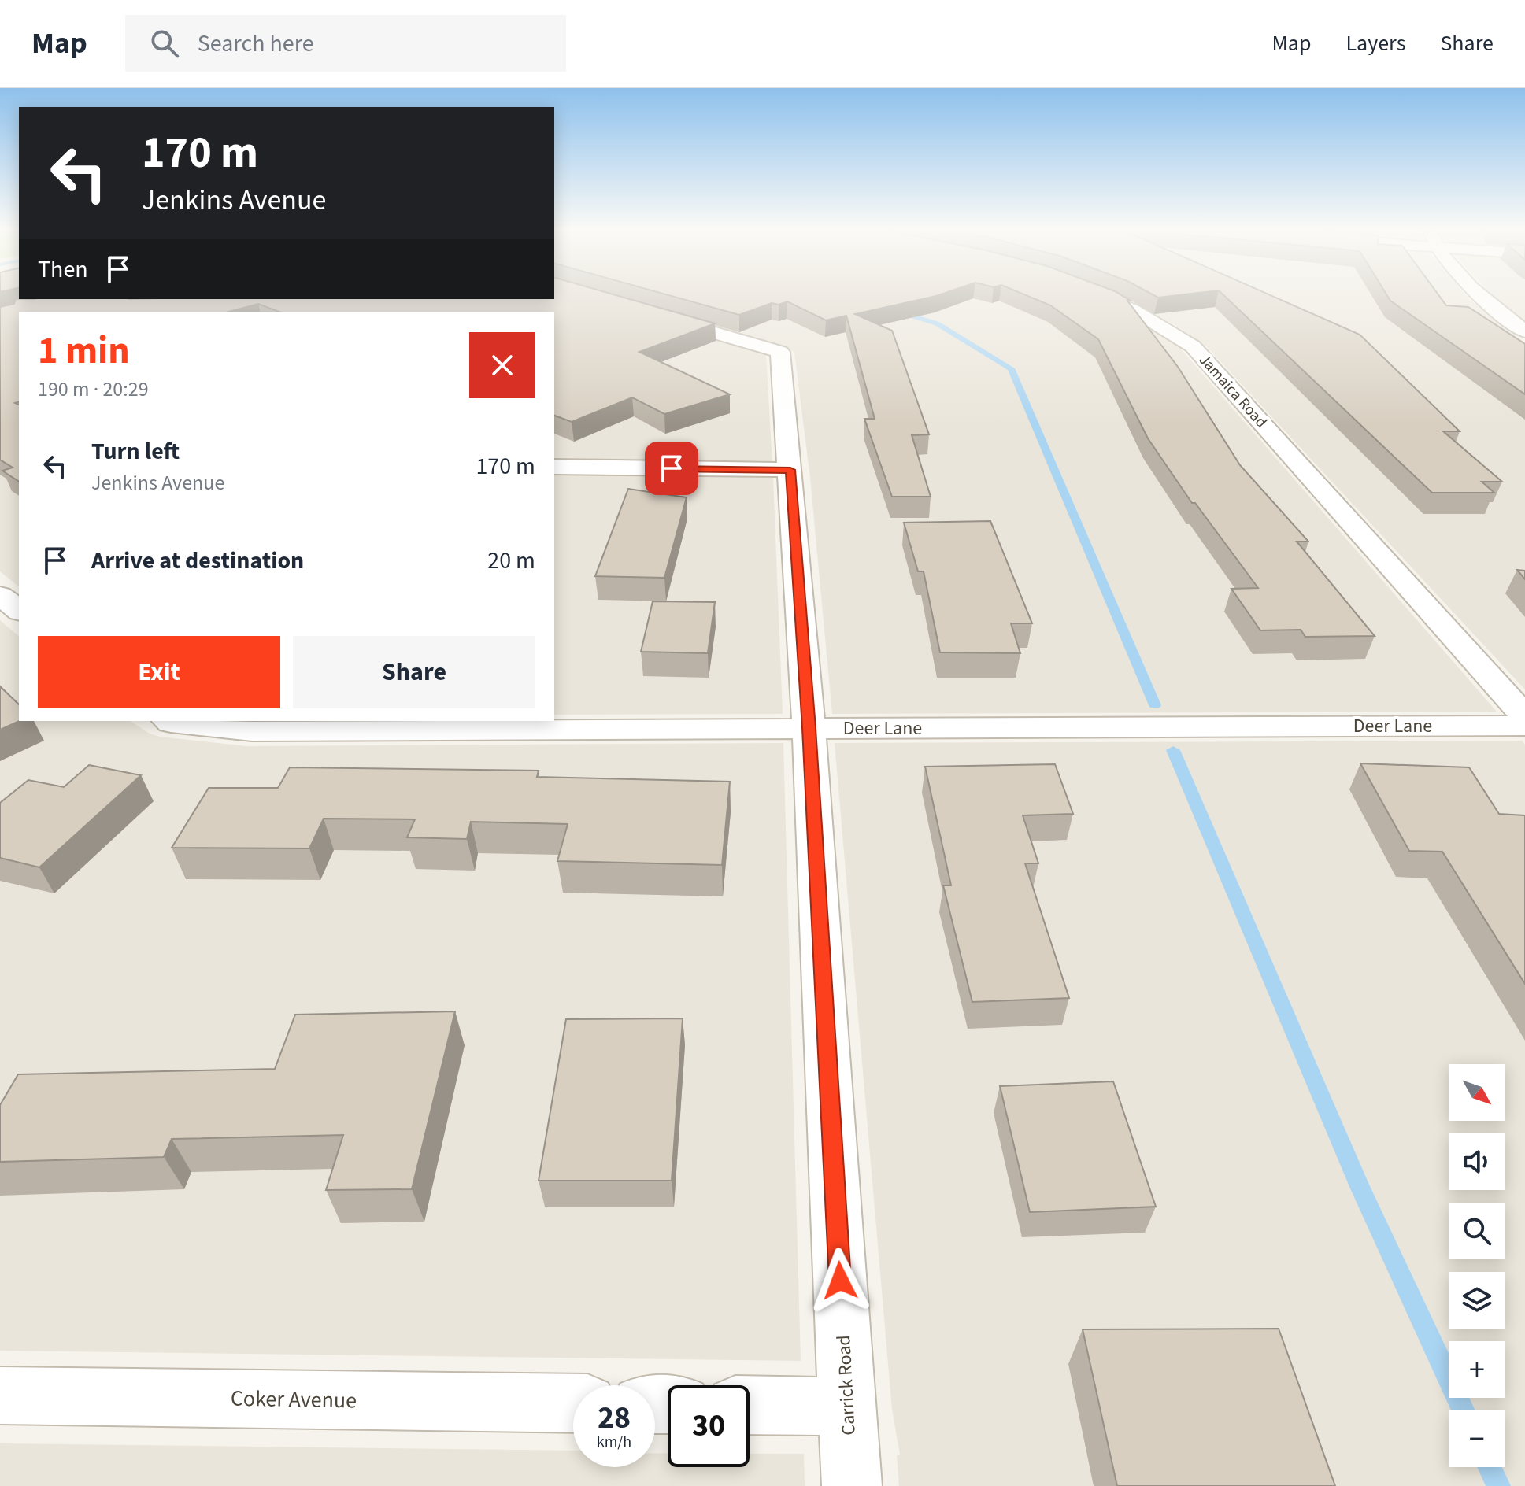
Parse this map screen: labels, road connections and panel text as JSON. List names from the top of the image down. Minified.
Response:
{"streets":{"street":["Jamaica Road","Deer Lane","Carrick Road","Coker Avenue"]},"crossings":[["Deer Lane","Carrick Road"]],"north":"bottom right","page":{"header":"Map","search":"Search here","nav":["Map","Layers","Share"],"turn":["170 m","Jenkins Avenue"],"then":"Then","heading":["1 min","190 m · 20:29"],"list":[{"name":"Turn left","note":"Jenkins Avenue","value":"170 m"},{"name":"Arrive at destination","value":"20 m"}],"buttons":["Exit","Share"],"map_buttons":["+","−"],"speed":"28 km/h","limit":"30"}}
